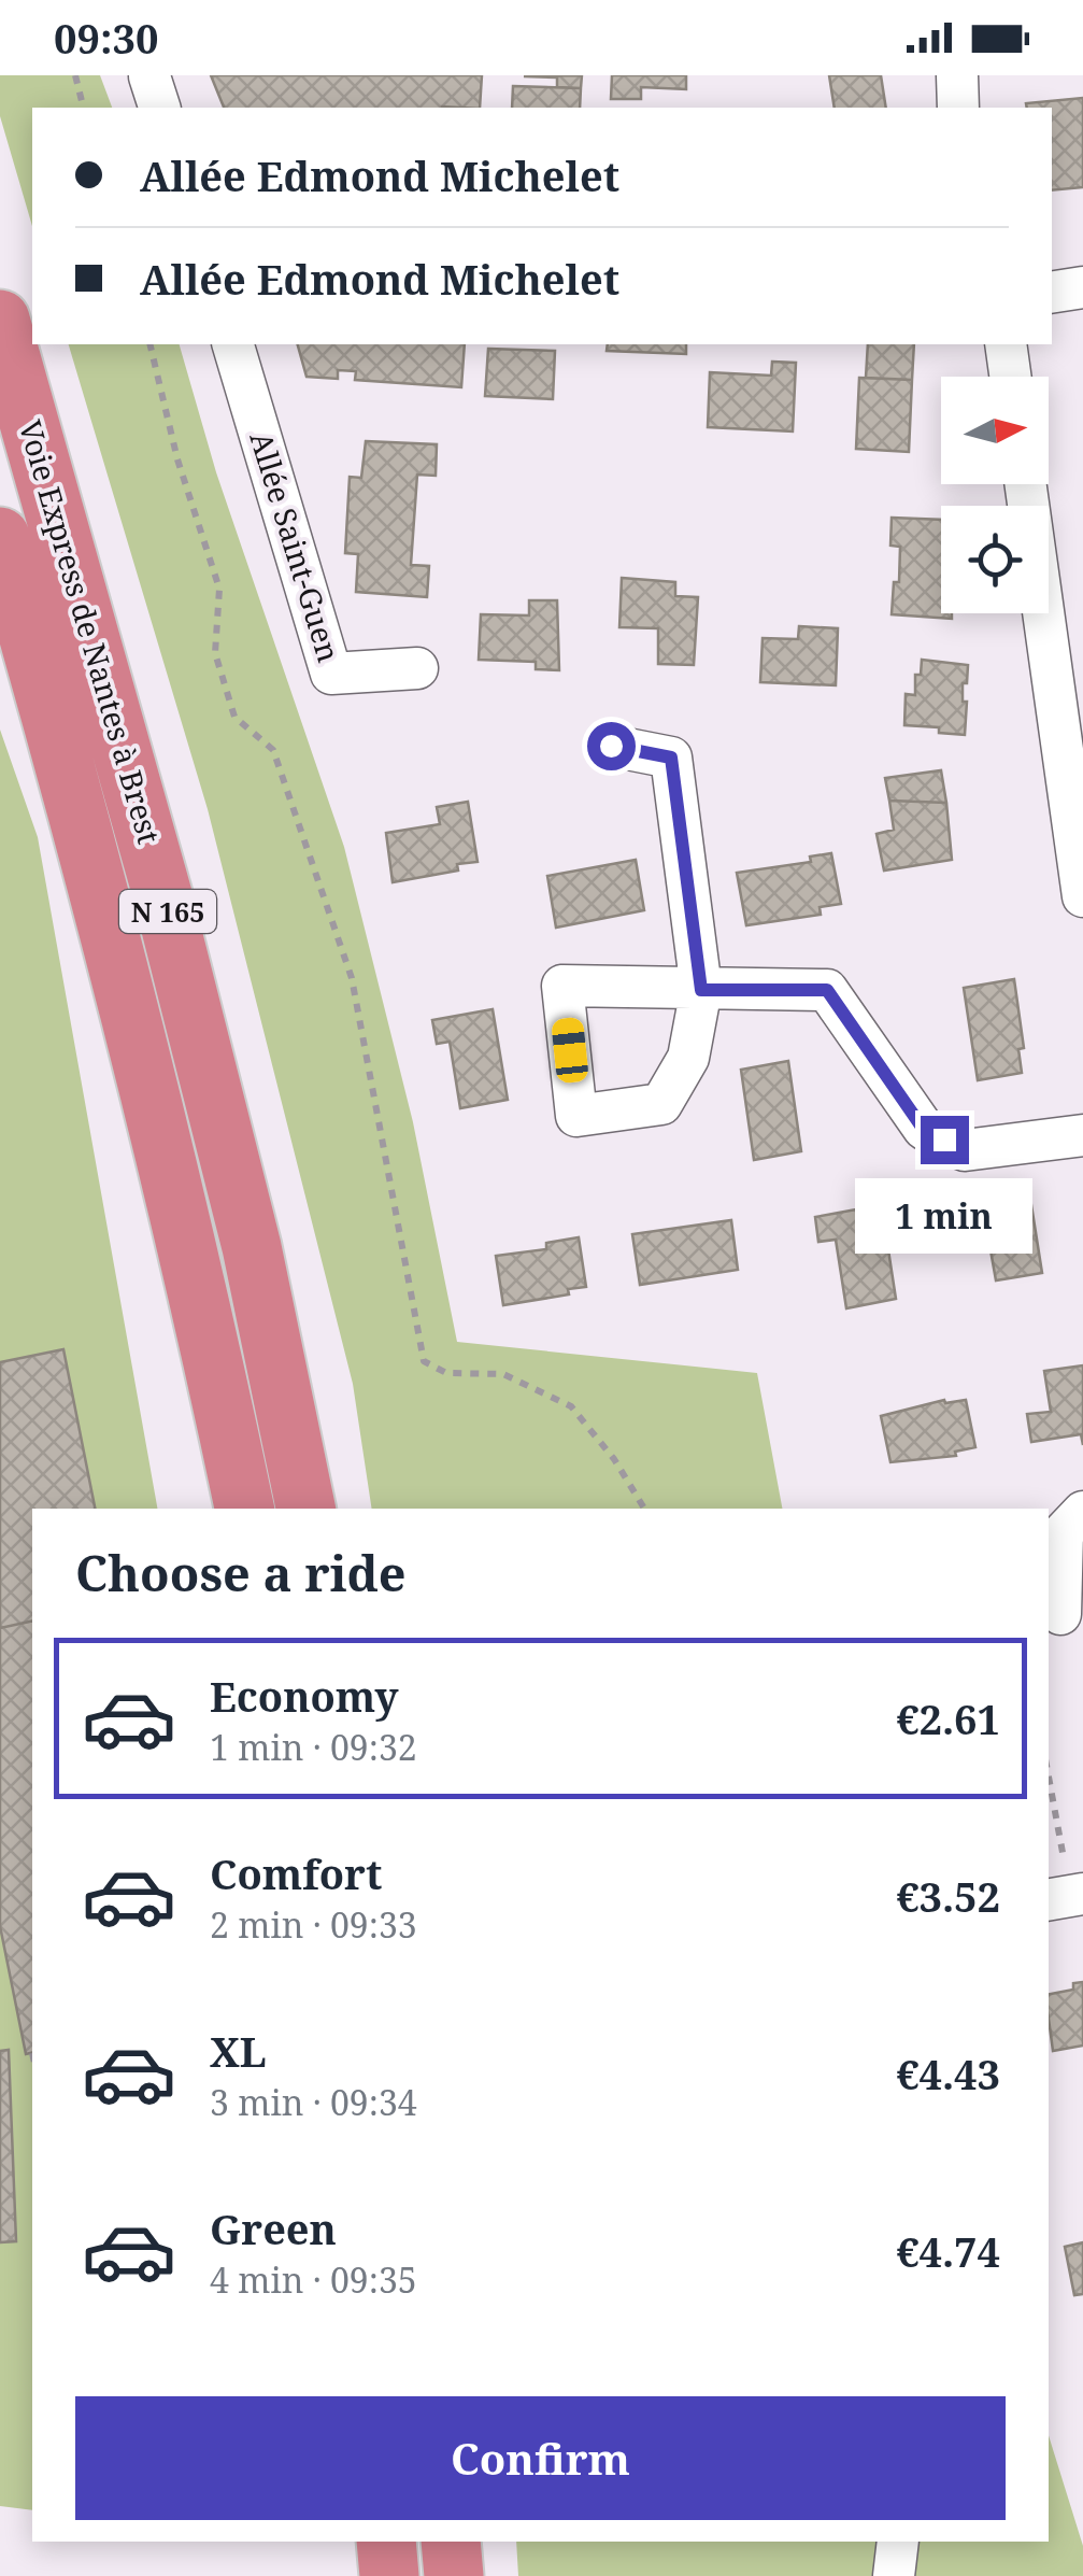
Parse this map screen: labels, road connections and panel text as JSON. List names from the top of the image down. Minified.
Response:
{"streets":{"highway":["Voie Express de Nantes à Brest","N 165"],"street":["Allée Saint-Guen"]},"north":"right","page":{"status":"09:30","banner":["Allée Edmond Michelet","Allée Edmond Michelet"],"bubble":"1 min","heading":"Choose a ride","list":[{"name":"Economy","note":"1 min · 09:32","value":"€2.61"},{"name":"Comfort","note":"2 min · 09:33","value":"€3.52"},{"name":"XL","note":"3 min · 09:34","value":"€4.43"},{"name":"Green","note":"4 min · 09:35","value":"€4.74"}],"buttons":"Confirm"}}
